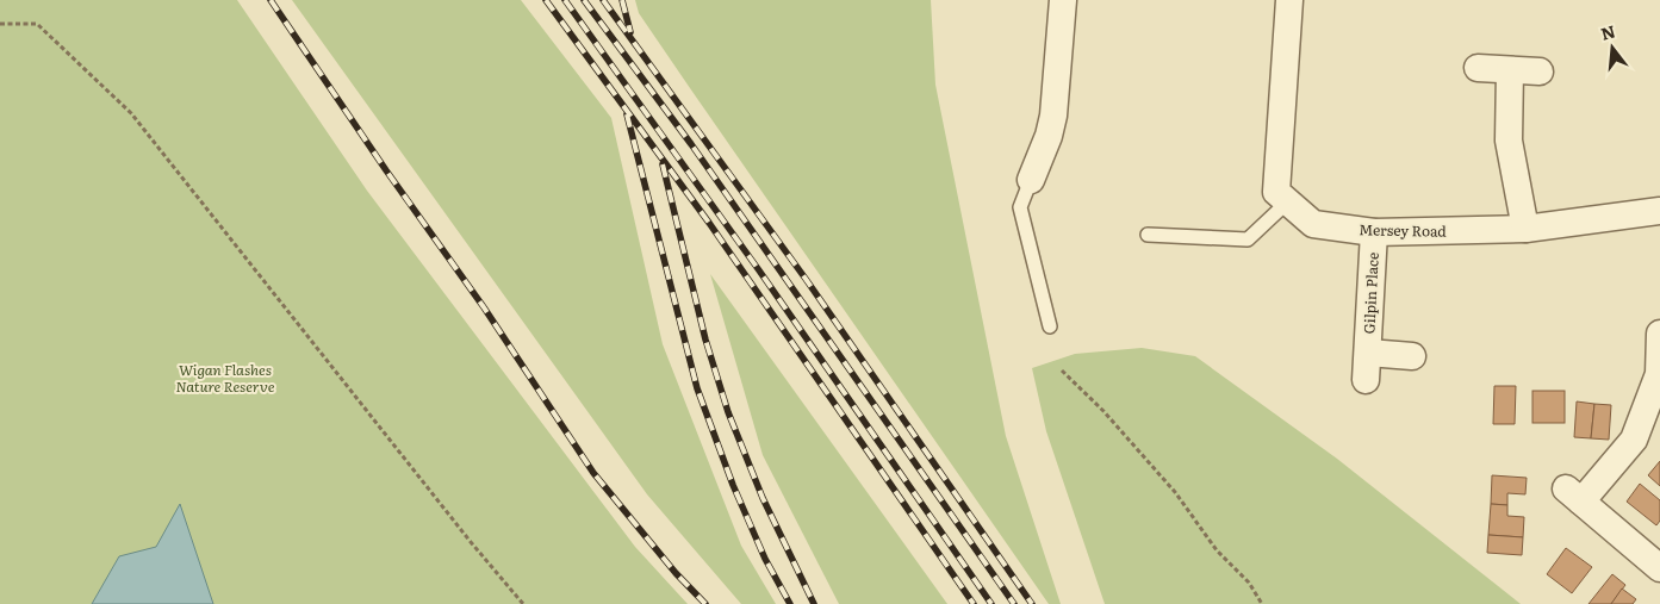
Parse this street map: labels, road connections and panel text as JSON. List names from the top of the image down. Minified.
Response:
{"streets":{"street":["Mersey Road","Gilpin Place"]},"crossings":[["Mersey Road","Gilpin Place"]],"parks":["Wigan Flashes Nature Reserve"],"north":"top"}
